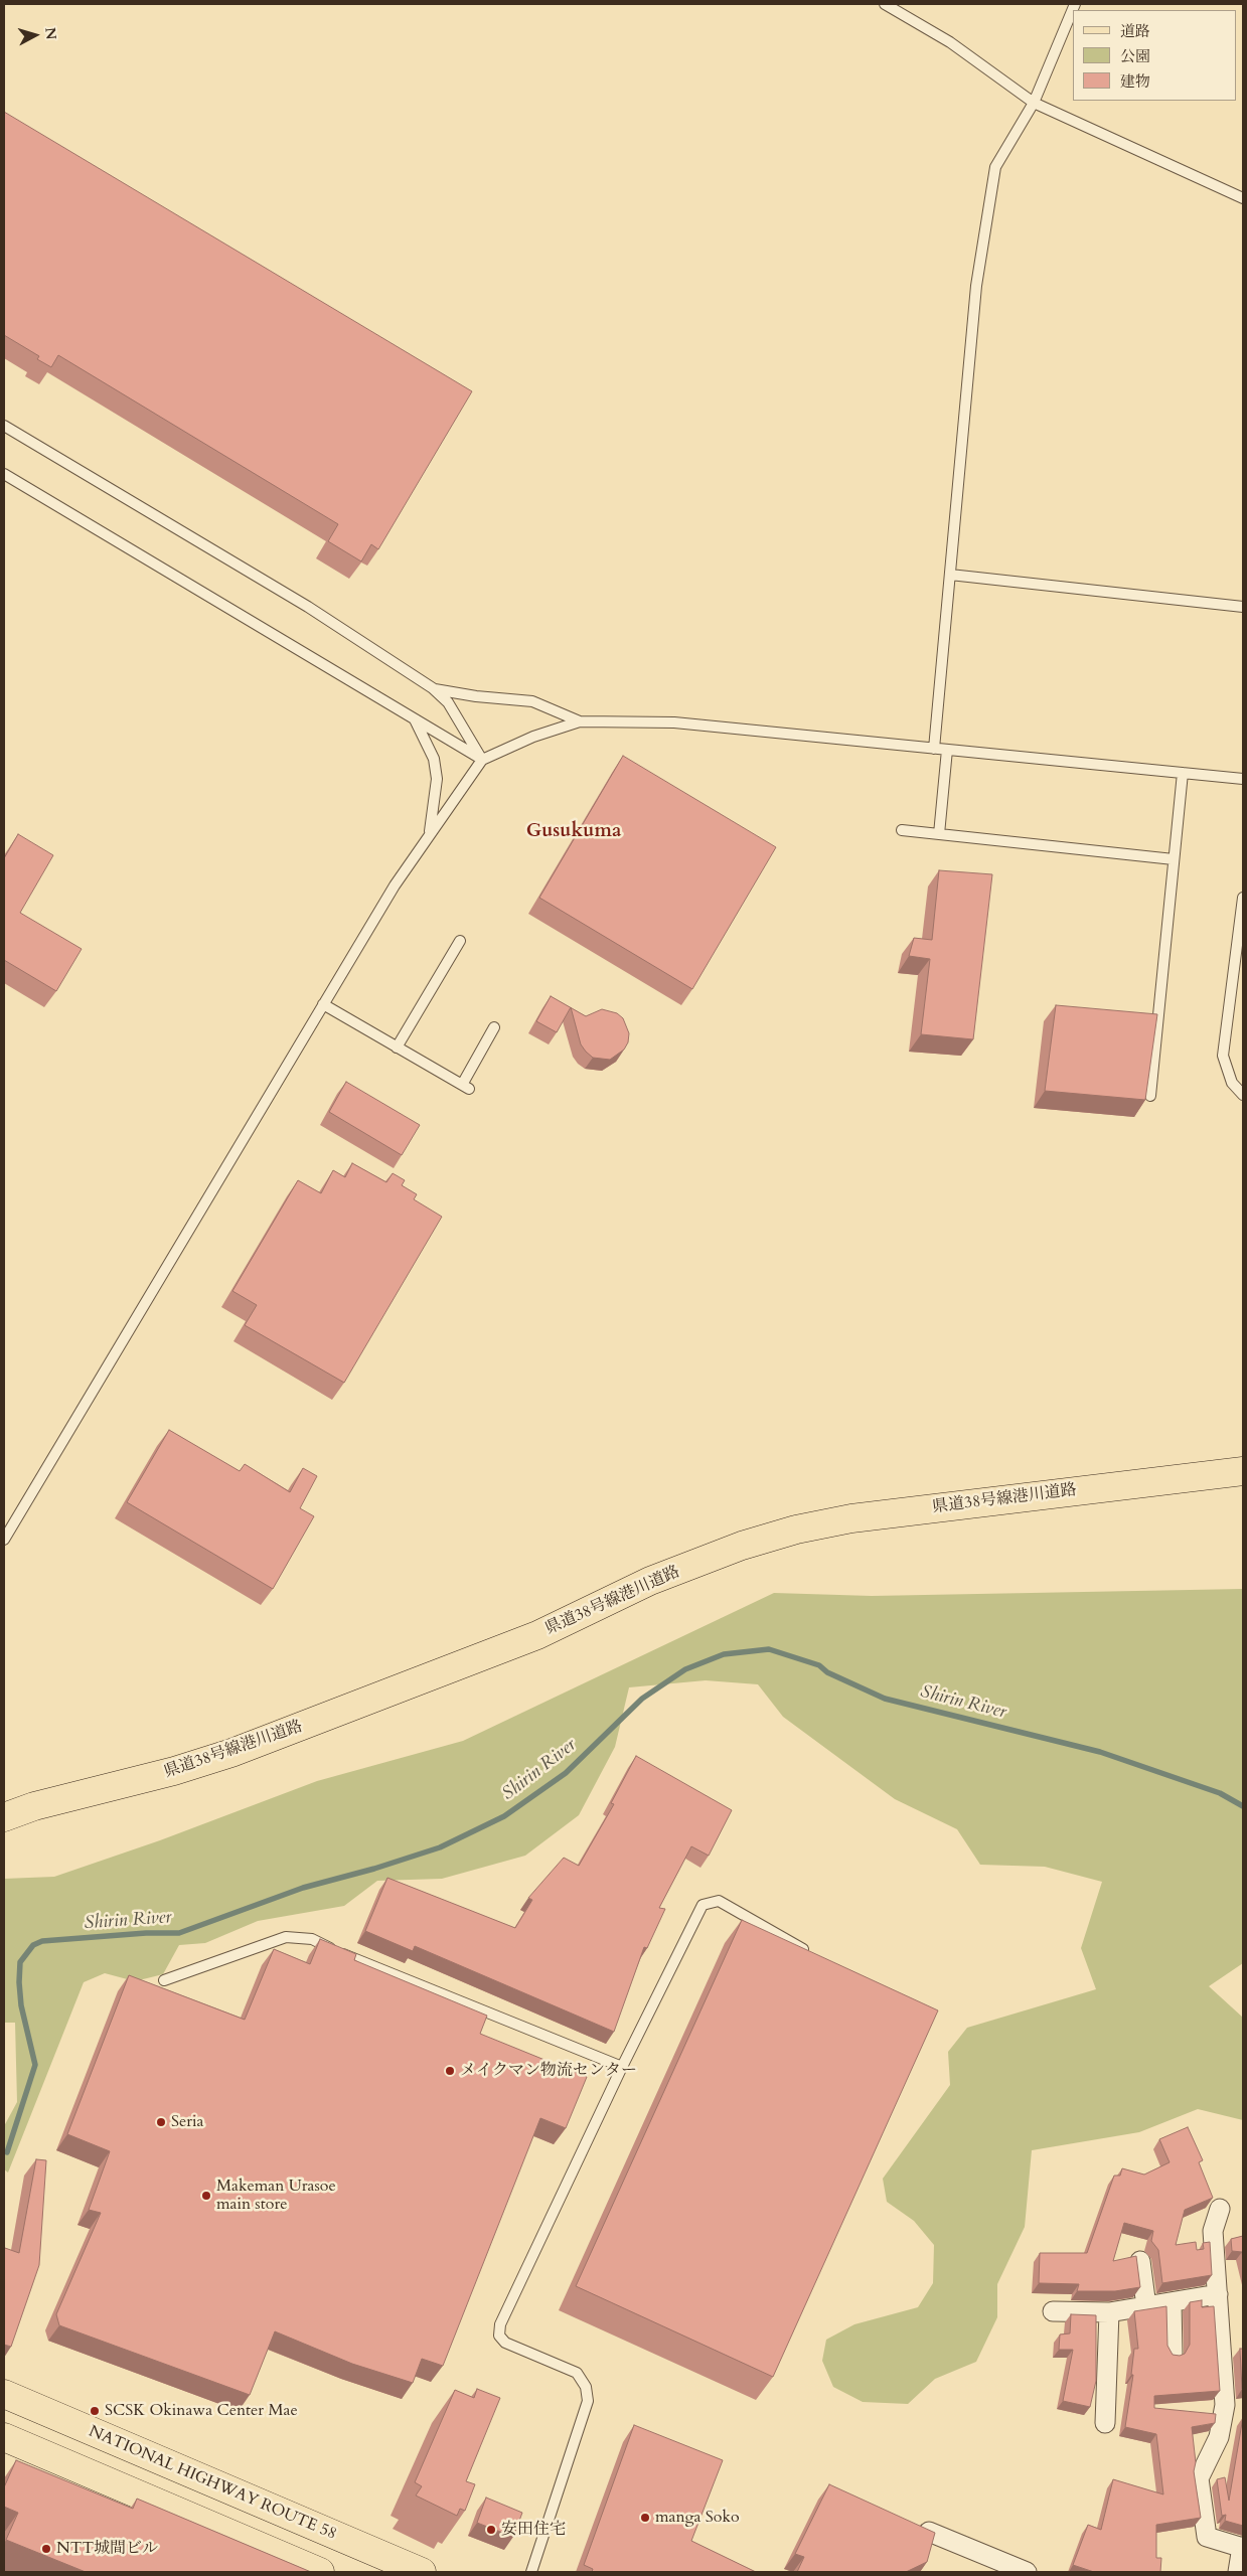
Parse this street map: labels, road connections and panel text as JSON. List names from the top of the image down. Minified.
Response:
{"streets":{"main road":["県道38号線港川道路","NATIONAL HIGHWAY ROUTE 58"]},"districts":["Gusukuma"],"water":["Shirin River"],"places":["メイクマン物流センター","Seria","Makeman Urasoe main store","SCSK Okinawa Center Mae","manga Soko","安田住宅","NTT城間ビル"],"legend":["道路","公園","建物"],"north":"right"}
